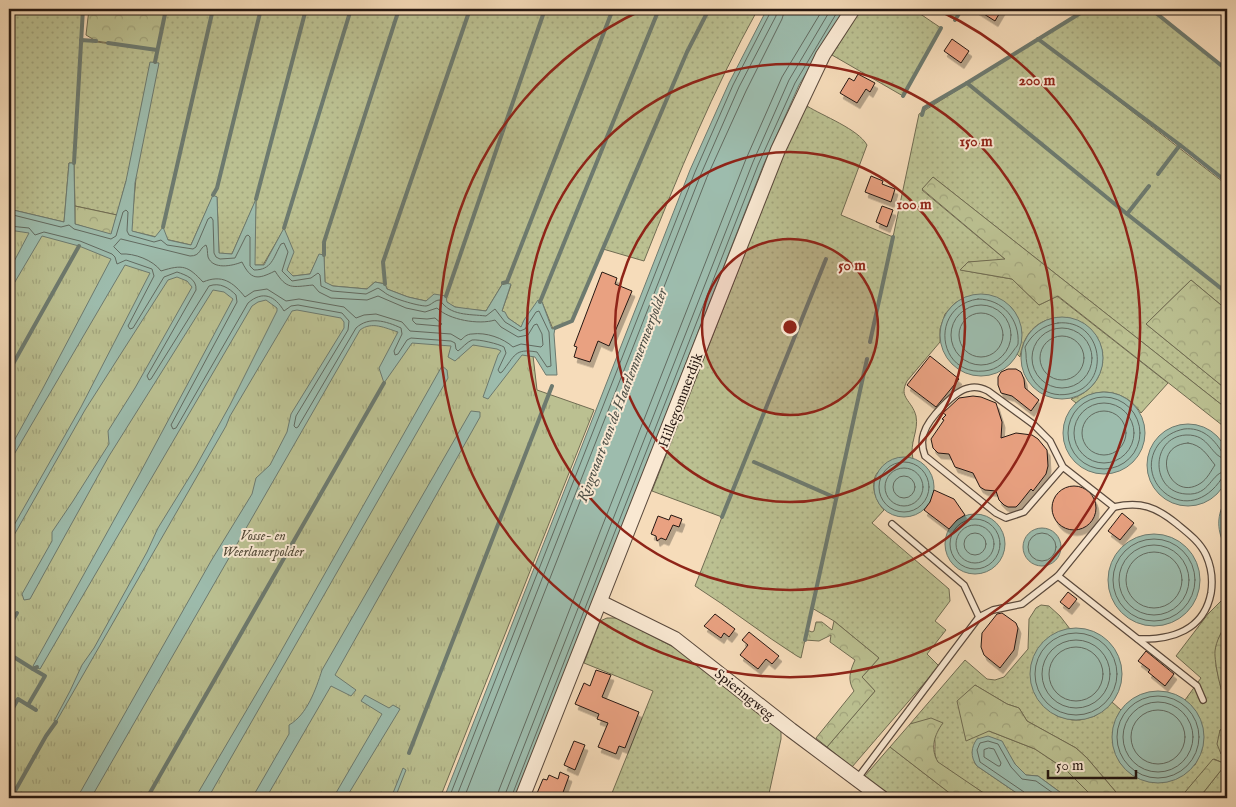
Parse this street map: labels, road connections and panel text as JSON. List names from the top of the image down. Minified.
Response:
{"streets":{"street":["Hillegommerdijk","Spieringweg"]},"crossings":[["Hillegommerdijk","Spieringweg"]],"water":["Ringvaart van de Haarlemmermeerpolder"],"parks":["Vosse- en Weerlanerpolder"],"scale_bar":"50 m","rings":["200 m","150 m","100 m","50 m"]}
